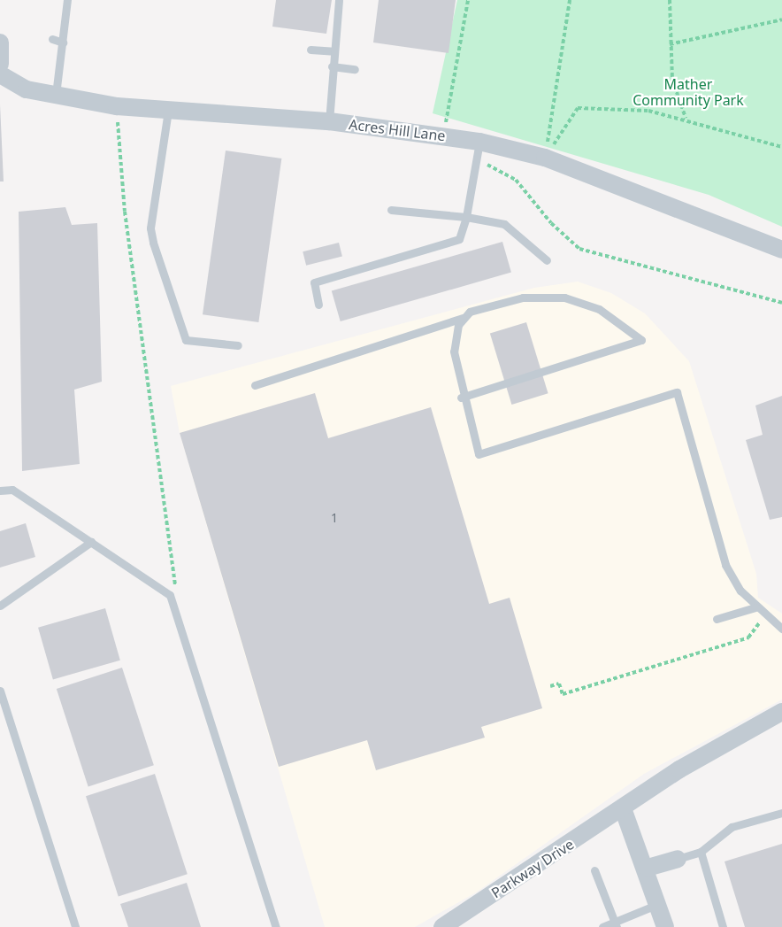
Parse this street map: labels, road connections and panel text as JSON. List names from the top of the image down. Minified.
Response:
{"streets":{"street":["Acres Hill Lane","Parkway Drive"]},"parks":["Mather Community Park"],"house_numbers":["1"]}
